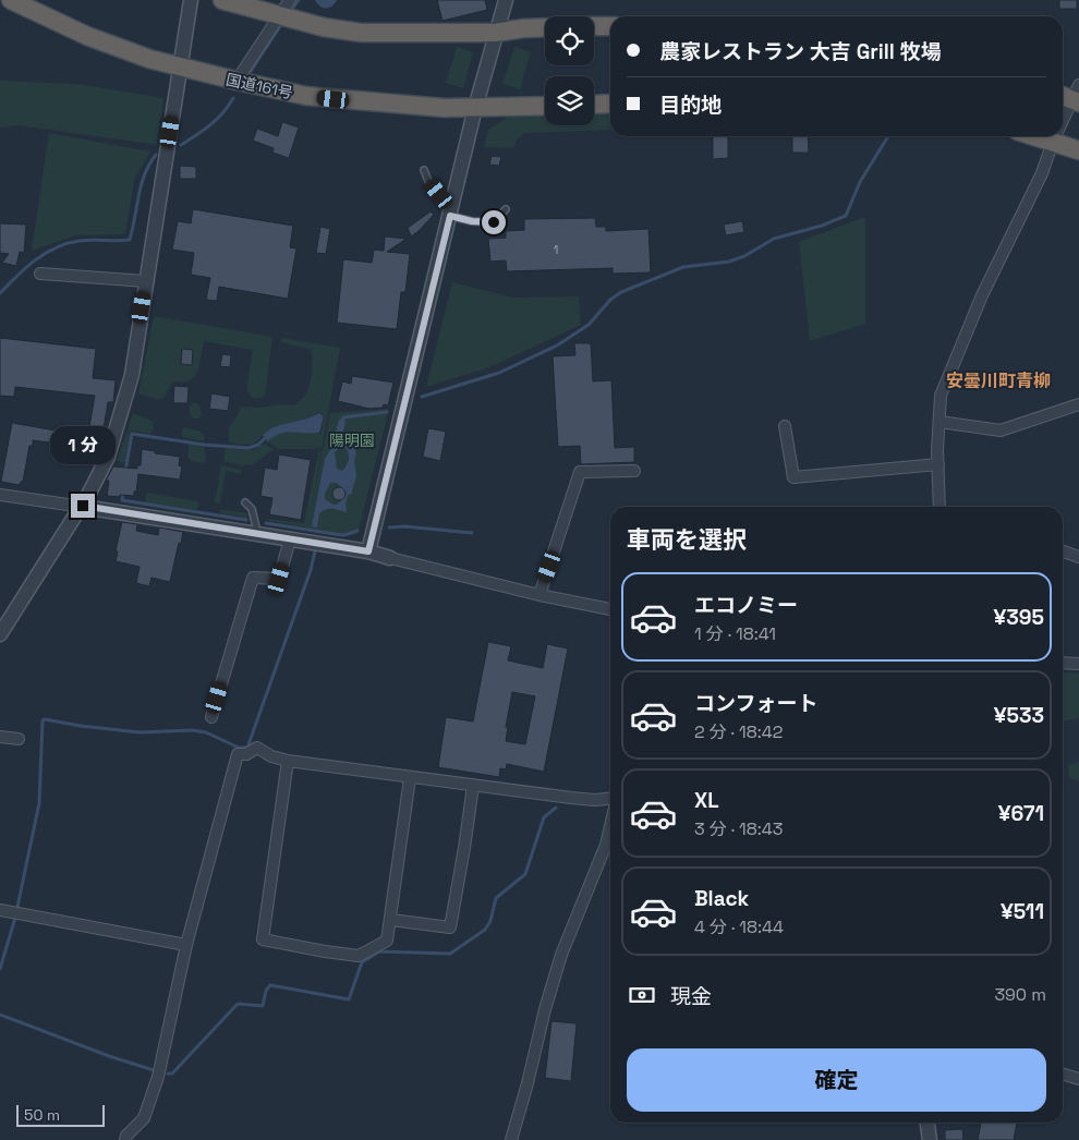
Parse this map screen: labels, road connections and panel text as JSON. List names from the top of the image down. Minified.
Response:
{"streets":{"highway":["国道161号"]},"districts":["安曇川町青柳"],"parks":["陽明園"],"house_numbers":["1"],"scale_bar":"50 m","page":{"banner":["農家レストラン 大吉 Grill 牧場","目的地"],"bubble":"1 分","heading":"車両を選択","list":[{"name":"エコノミー","note":"1 分 · 18:41","value":"¥395"},{"name":"コンフォート","note":"2 分 · 18:42","value":"¥533"},{"name":"XL","note":"3 分 · 18:43","value":"¥671"},{"name":"Black","note":"4 分 · 18:44","value":"¥511"}],"pay":["現金","390 m"],"buttons":"確定","scale":"50 m"}}
